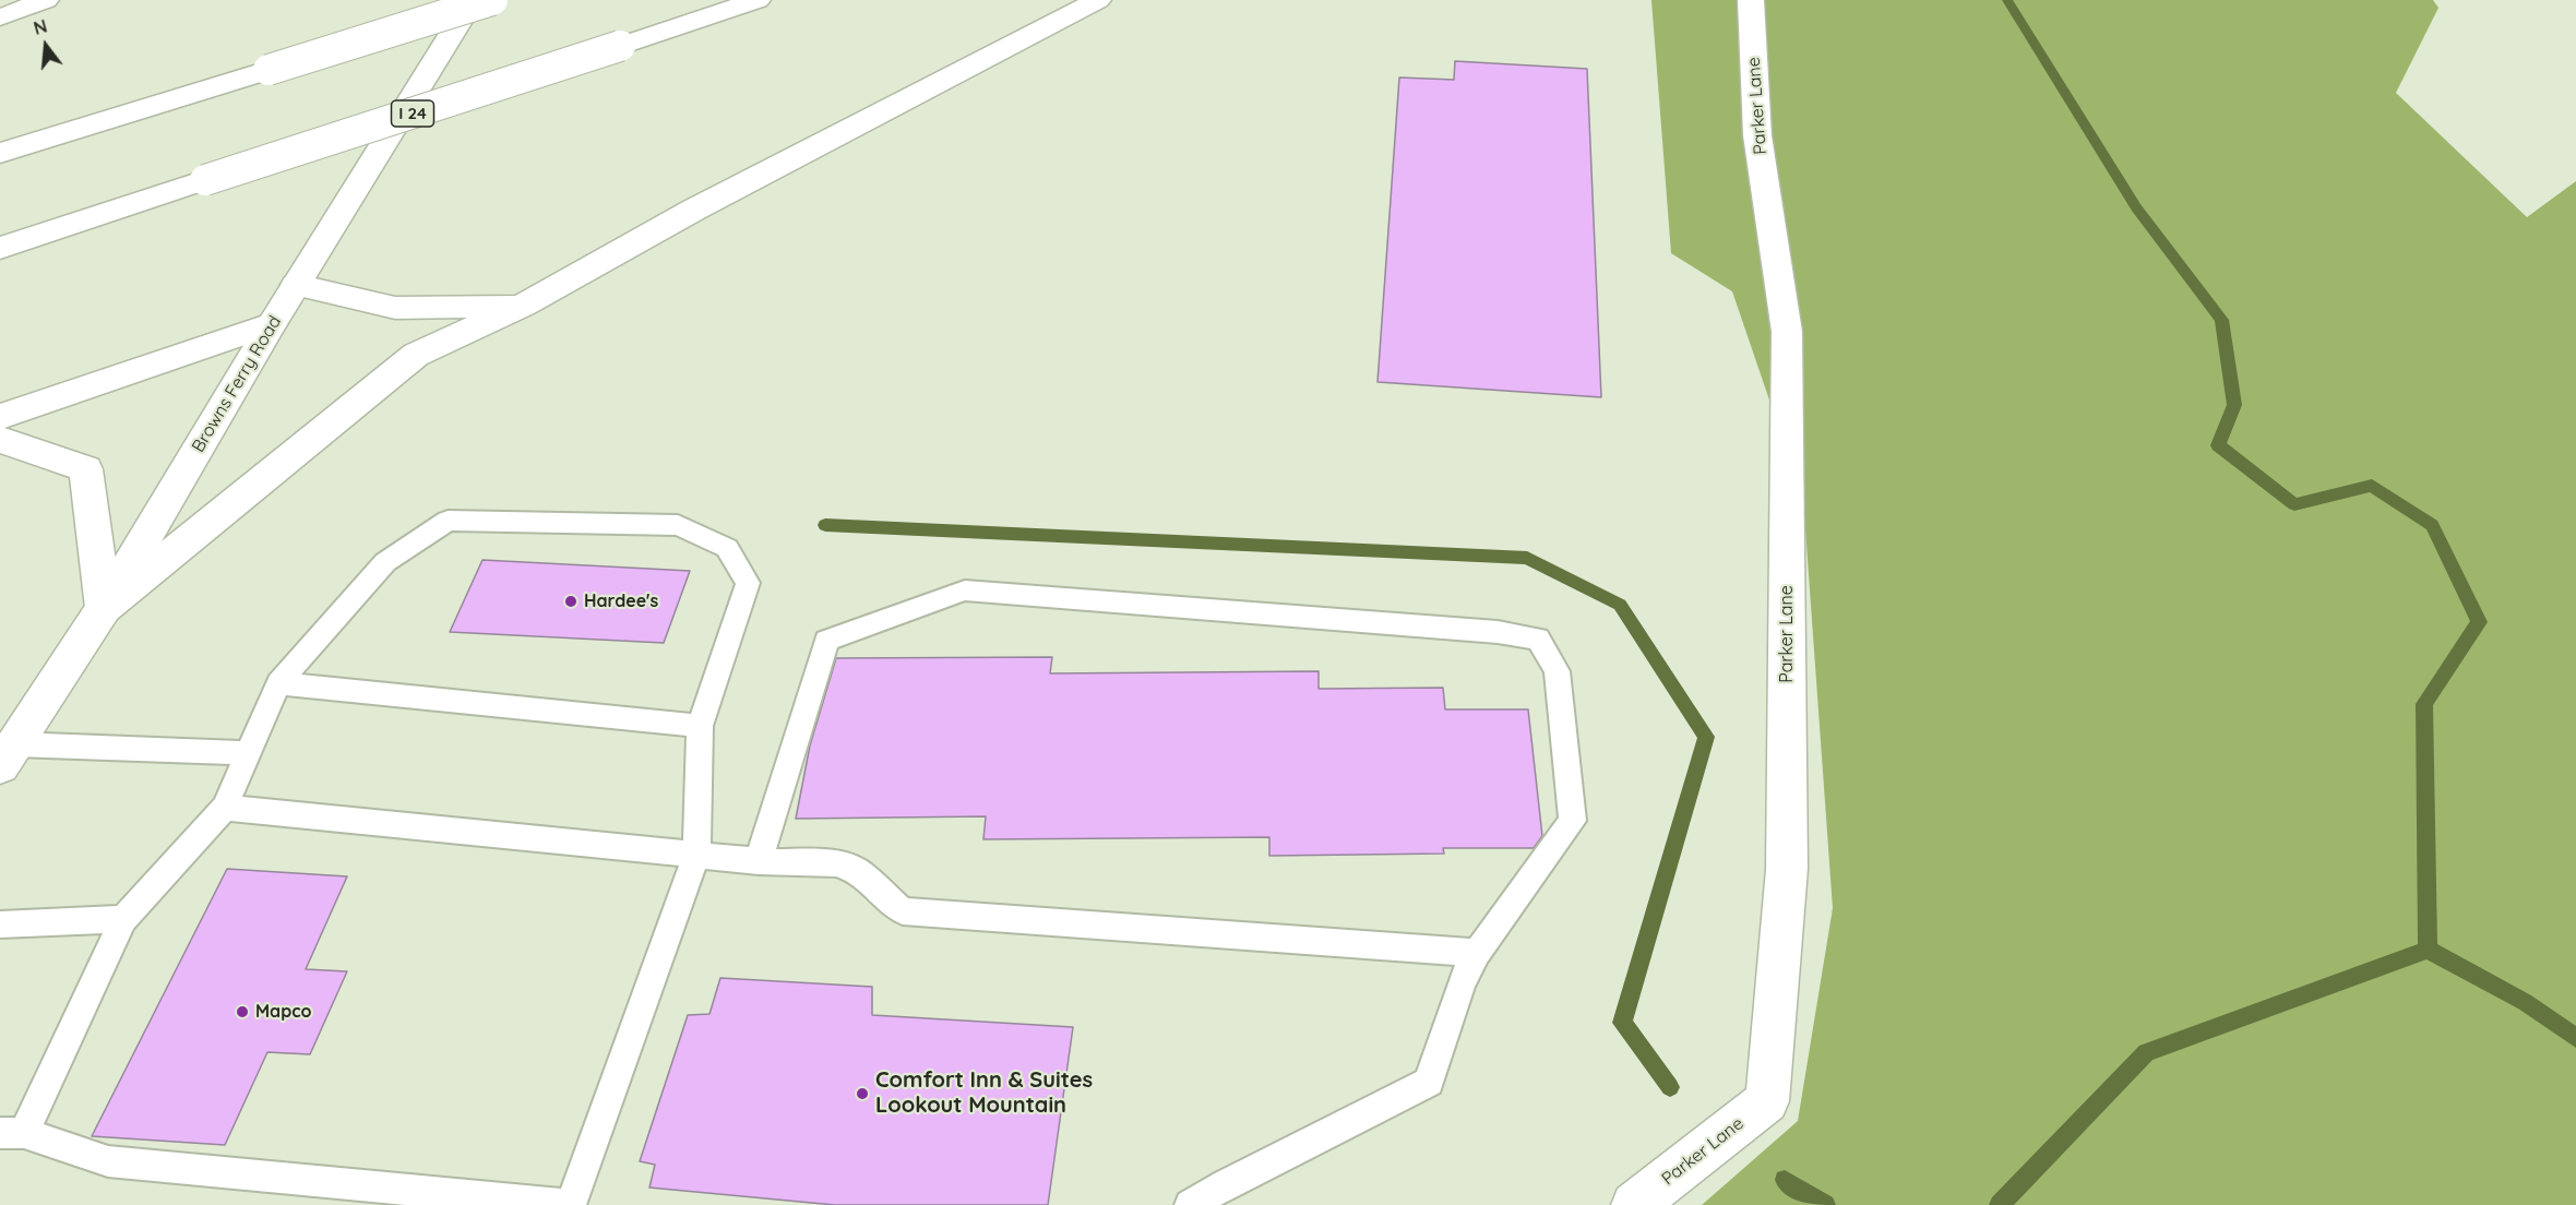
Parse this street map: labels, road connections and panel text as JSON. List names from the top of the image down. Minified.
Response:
{"streets":{"main road":["Parker Lane","I 24","Browns Ferry Road"]},"places":["Hardee's","Mapco","Comfort Inn & Suites Lookout Mountain"],"north":"top"}
